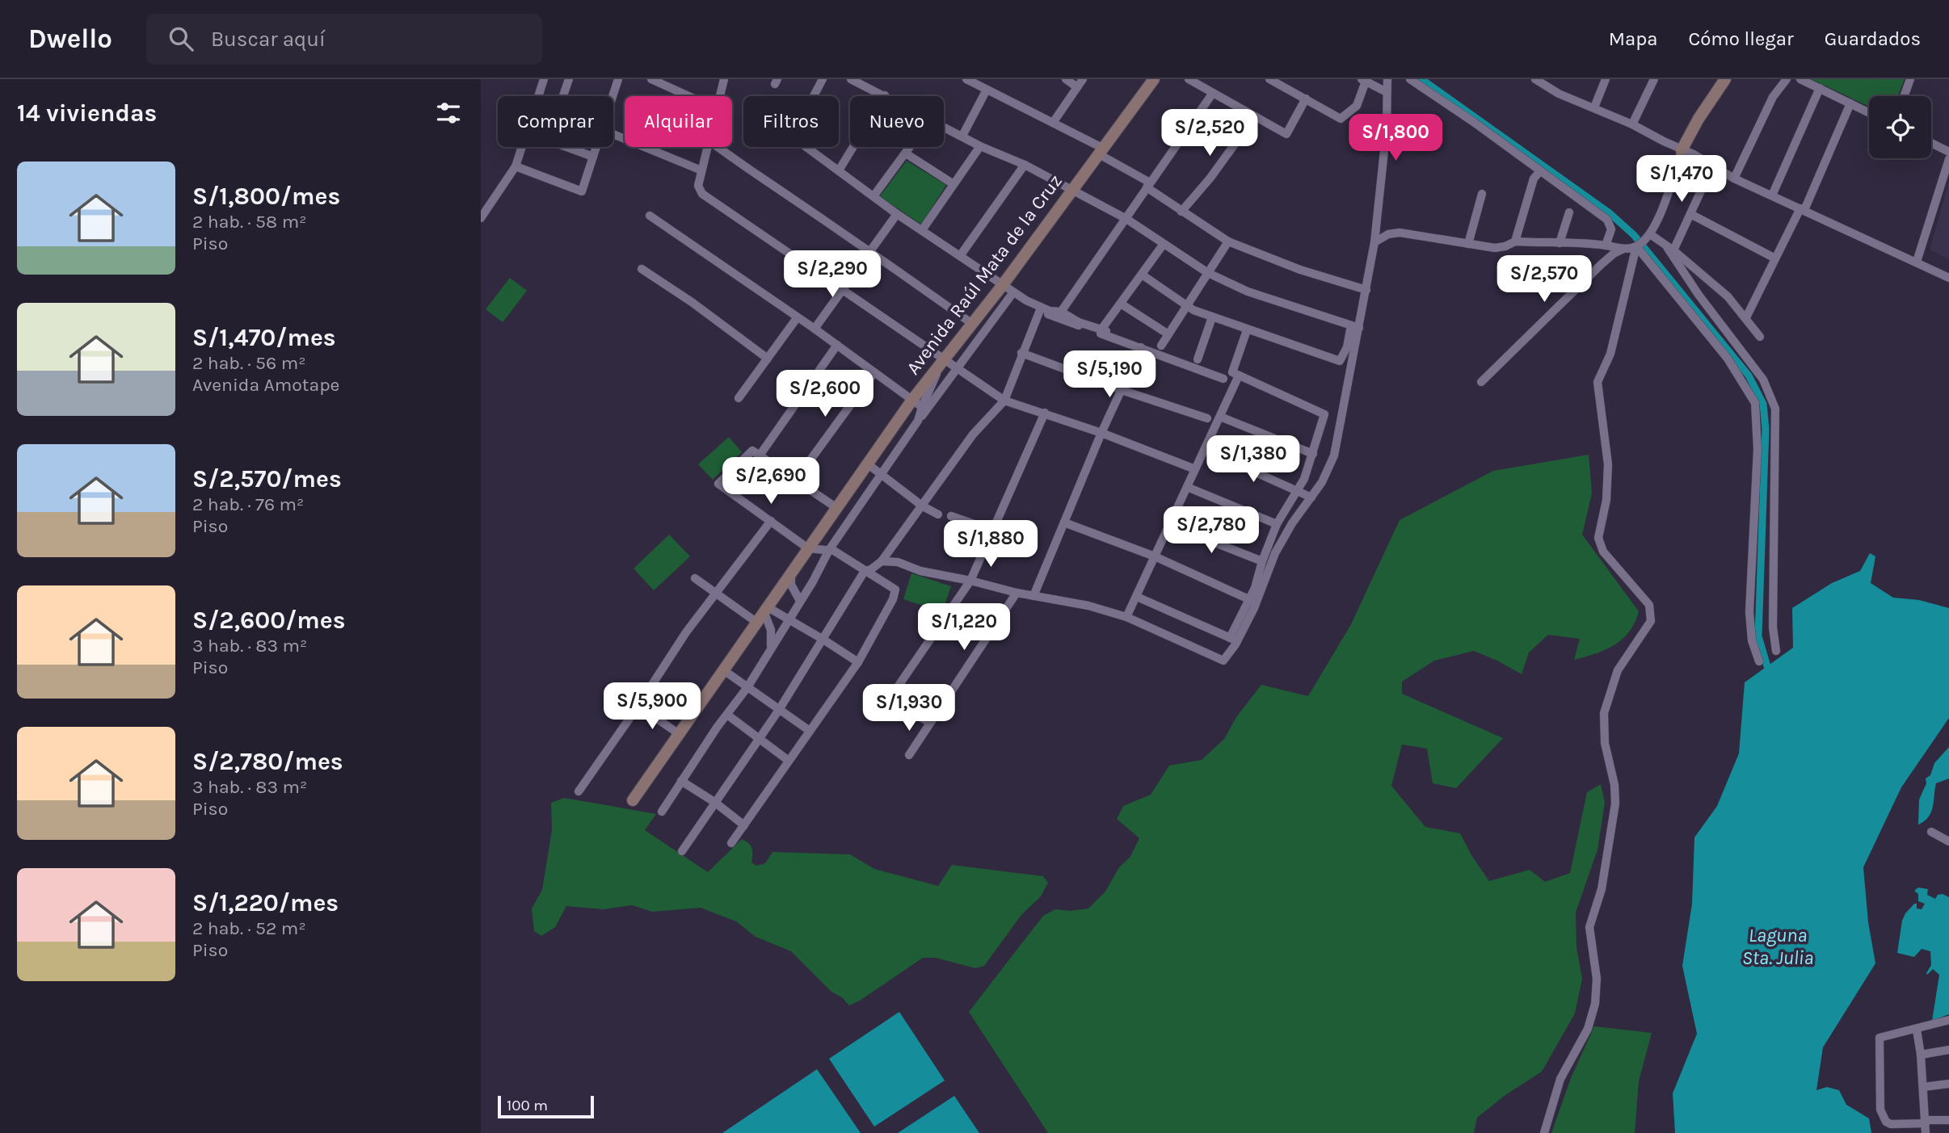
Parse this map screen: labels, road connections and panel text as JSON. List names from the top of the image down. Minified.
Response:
{"streets":{"street":["Avenida Raúl Mata de la Cruz"]},"water":["Laguna Sta. Julia"],"scale_bar":"100 m","page":{"header":"Dwello","search":"Buscar aquí","nav":["Mapa","Cómo llegar","Guardados"],"heading":"14 viviendas","chip":["Comprar","Alquilar","Filtros","Nuevo"],"price":["S/2,520","S/1,800","S/1,470","S/2,290","S/2,570","S/5,190","S/2,600","S/1,380","S/2,690","S/2,780","S/1,880","S/1,220","S/5,900","S/1,930"],"list":[{"name":"S/1,800/mes","note":"2 hab. · 58 m² · Piso"},{"name":"S/1,470/mes","note":"2 hab. · 56 m² · Avenida Amotape"},{"name":"S/2,570/mes","note":"2 hab. · 76 m² · Piso"},{"name":"S/2,600/mes","note":"3 hab. · 83 m² · Piso"},{"name":"S/2,780/mes","note":"3 hab. · 83 m² · Piso"},{"name":"S/1,220/mes","note":"2 hab. · 52 m² · Piso"}],"scale":"100 m"}}
